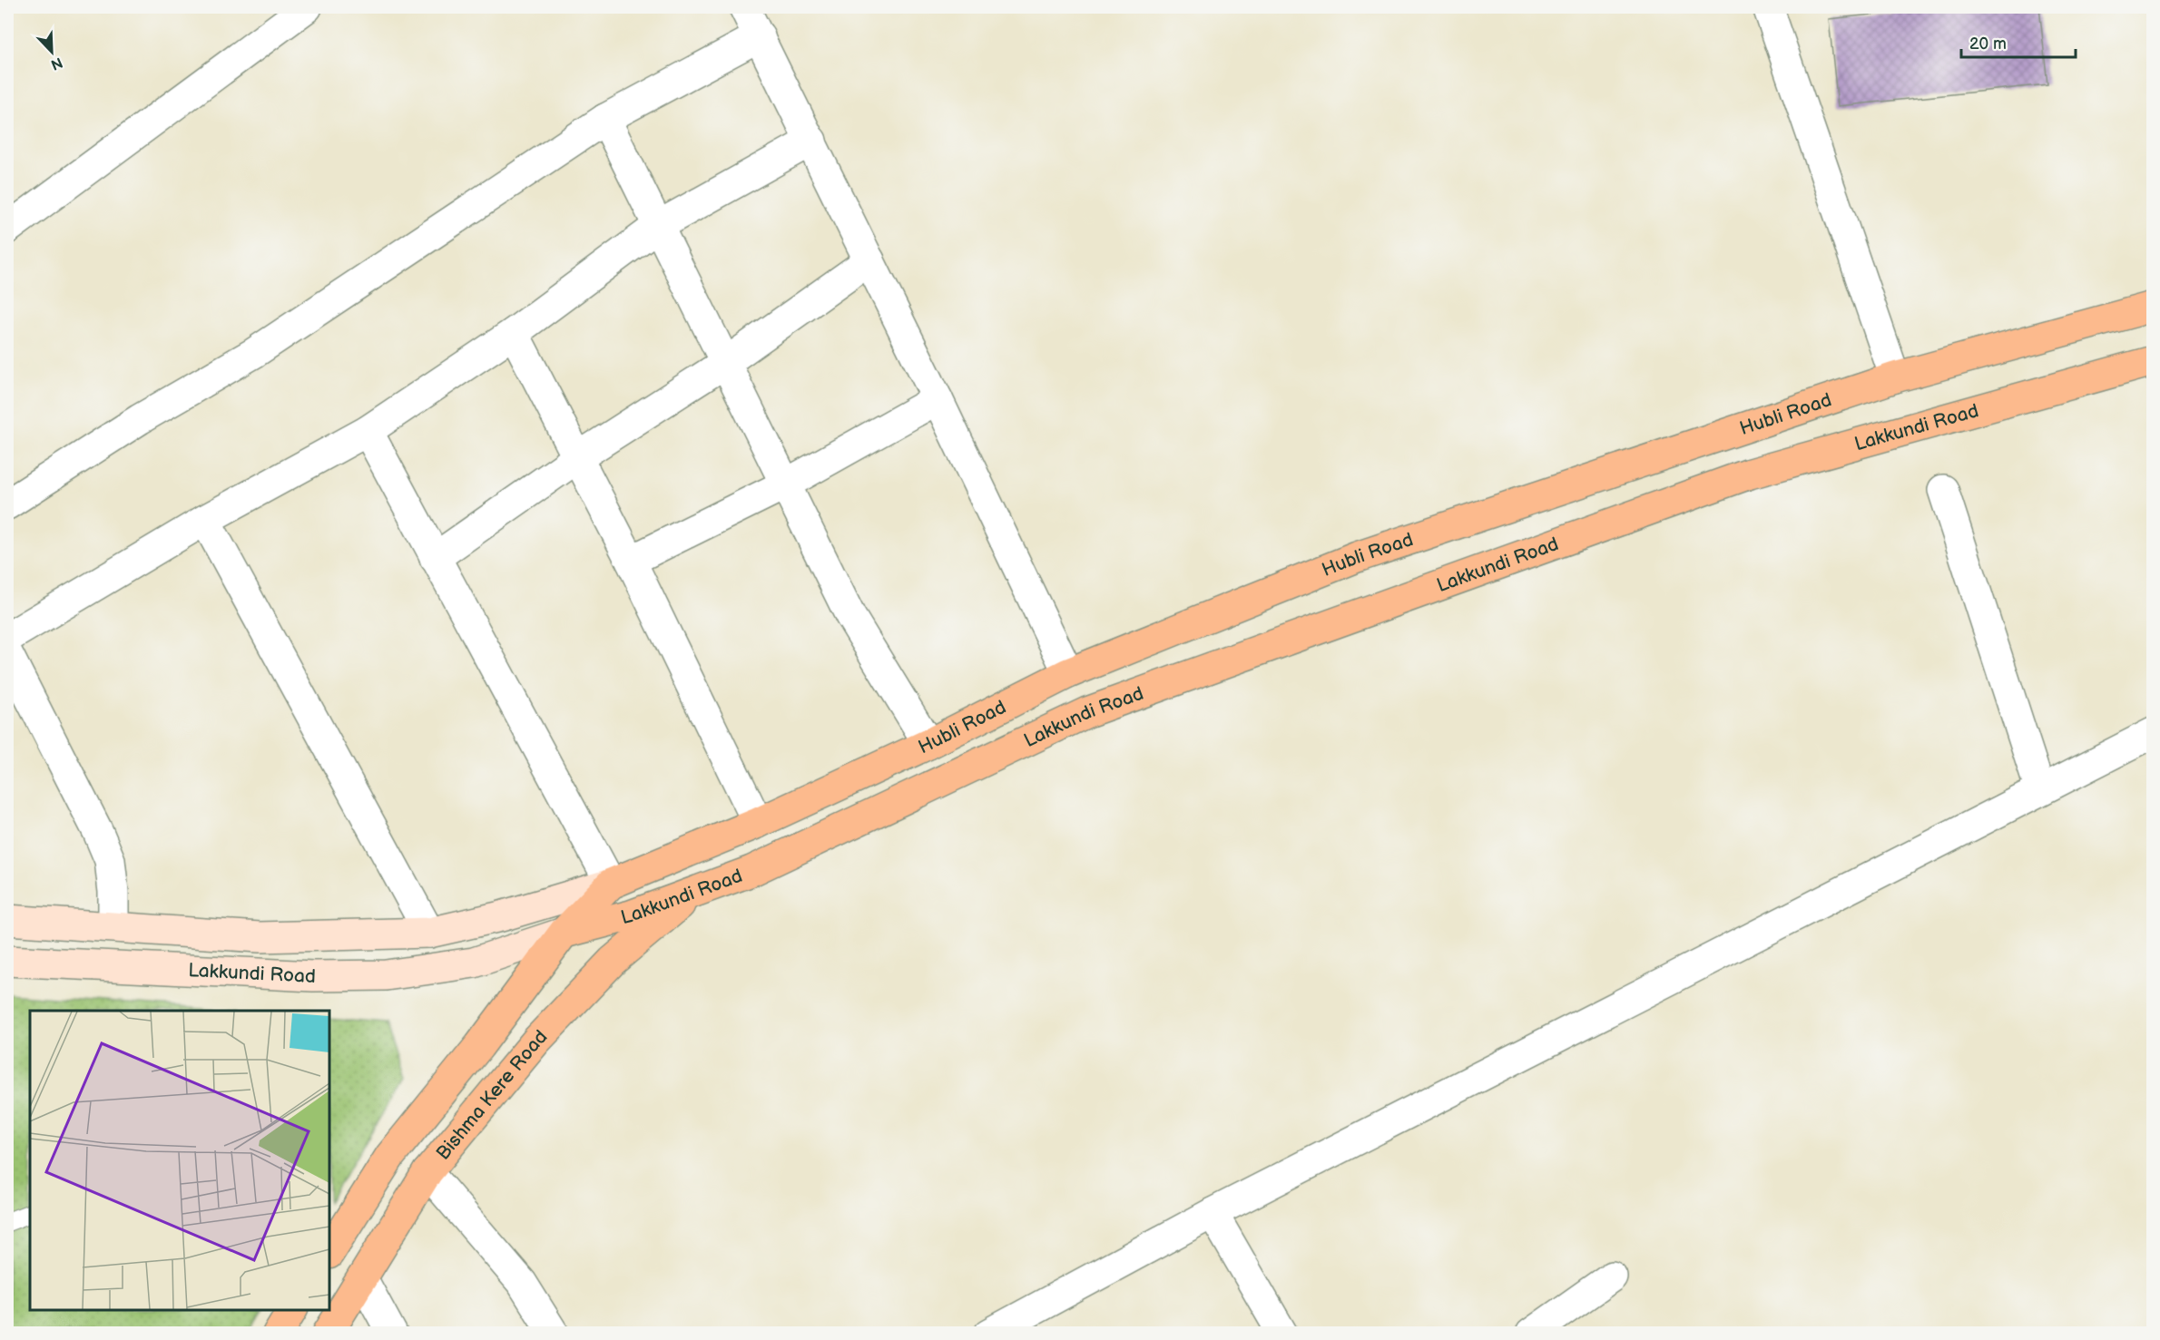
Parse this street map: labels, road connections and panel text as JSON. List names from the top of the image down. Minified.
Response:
{"streets":{"main road":["Hubli Road","Lakkundi Road","Bishma Kere Road"]},"crossings":[["Hubli Road","Lakkundi Road"],["Lakkundi Road","Bishma Kere Road"]],"scale_bar":"20 m","north":"bottom right"}
